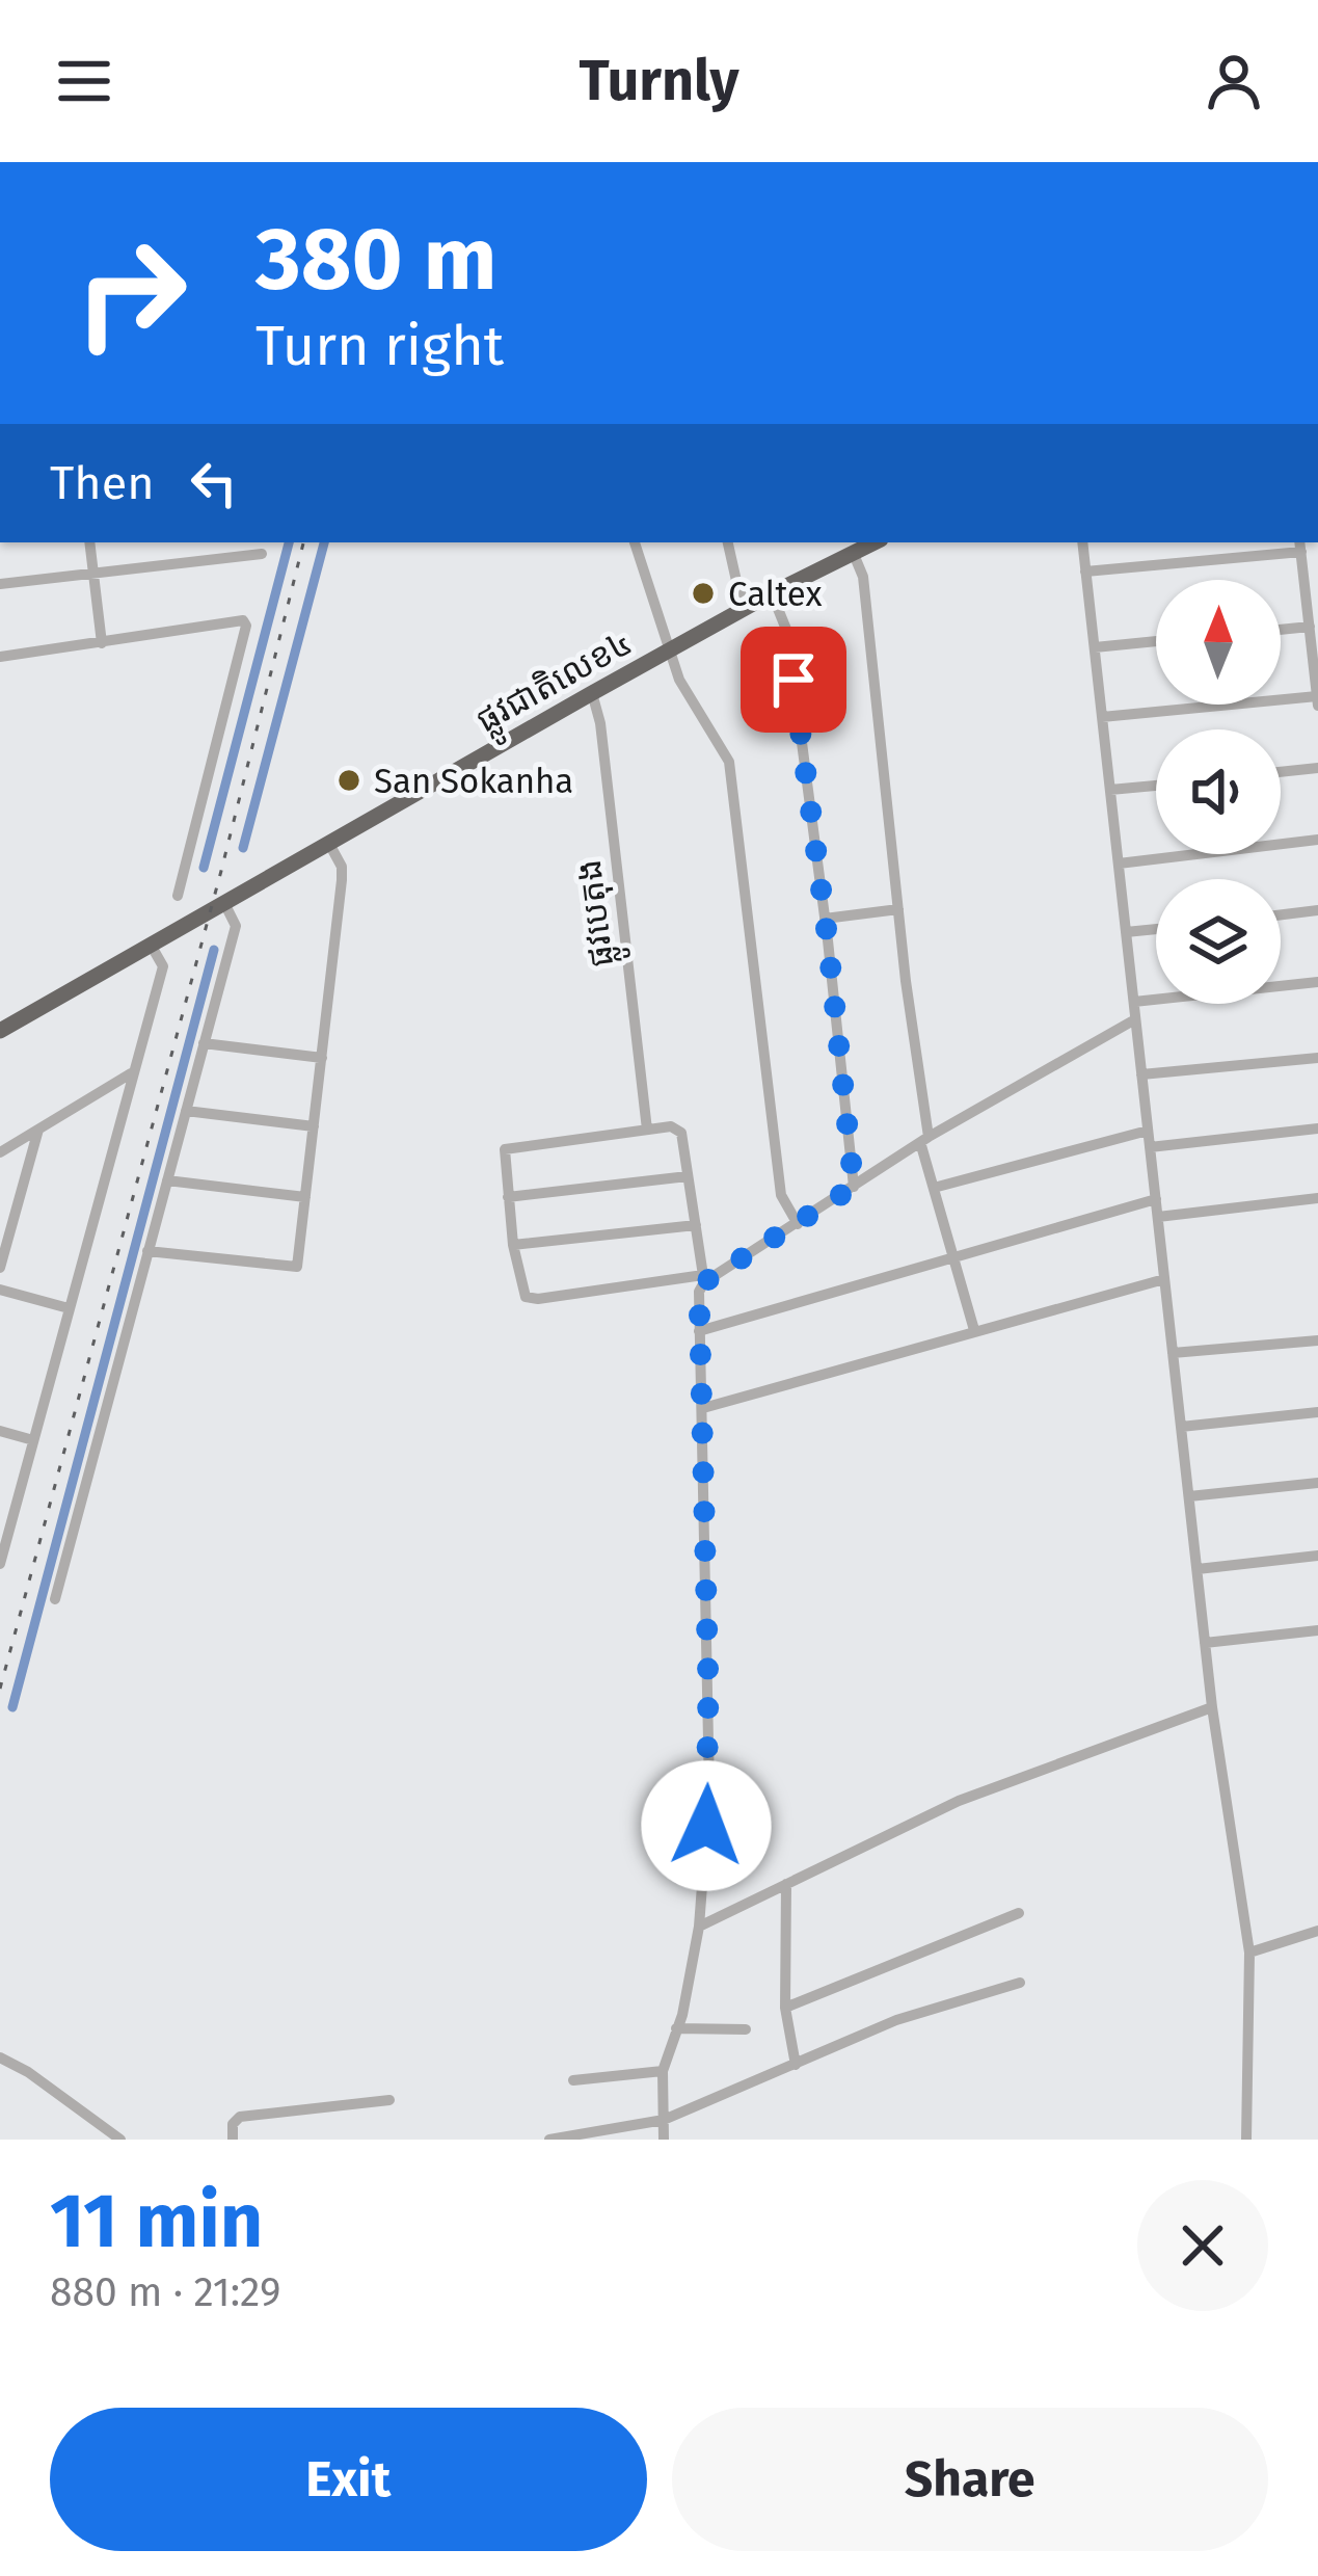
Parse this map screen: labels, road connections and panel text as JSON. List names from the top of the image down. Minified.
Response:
{"streets":{"highway":["ផ្លូវជាតិលេខ៤"],"street":["ផ្លូវបេតុង"]},"crossings":[["ផ្លូវជាតិលេខ៤","ផ្លូវបេតុង"]],"places":["Caltex","San Sokanha"],"north":"top","page":{"header":"Turnly","turn":["380 m","Turn right"],"then":"Then","heading":["11 min","880 m · 21:29"],"buttons":["Exit","Share"]}}
